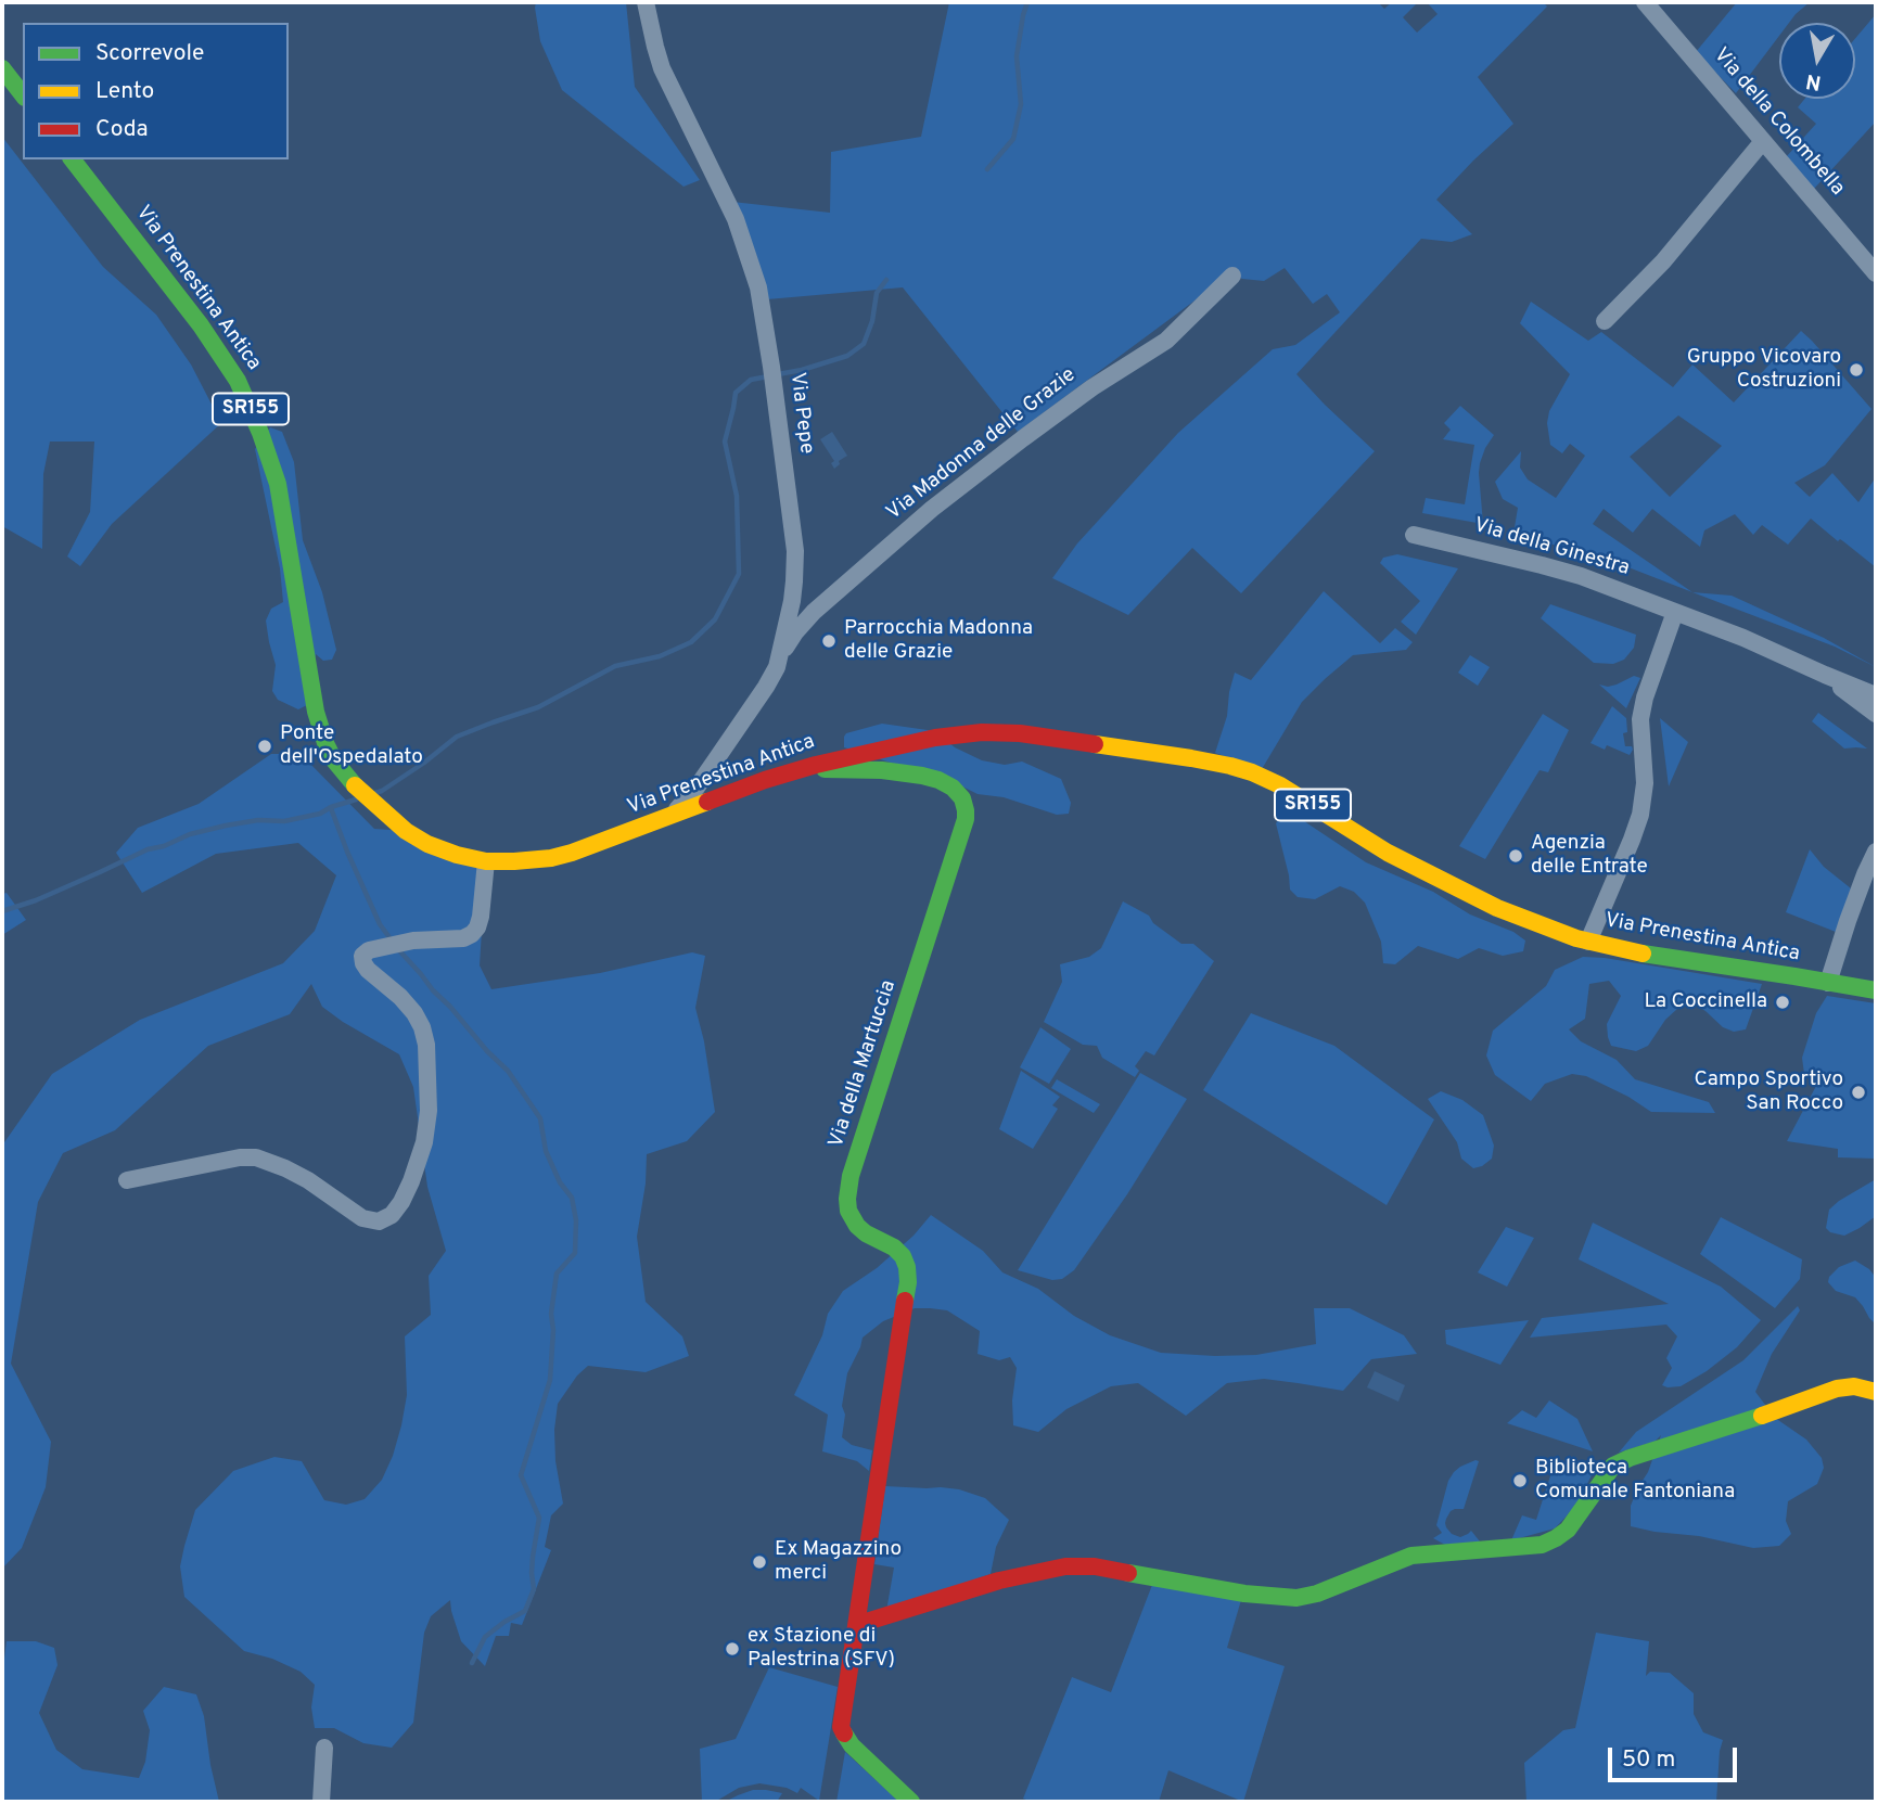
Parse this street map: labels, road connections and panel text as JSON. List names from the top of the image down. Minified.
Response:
{"streets":{"main road":["Via Prenestina Antica","SR155","Via della Martuccia"],"street":["Via della Colombella","Via Pepe","Via Madonna delle Grazie","Via della Ginestra"]},"crossings":[["Via Prenestina Antica","Via Pepe"],["Via Prenestina Antica","Via della Martuccia"],["Via Pepe","Via Madonna delle Grazie"]],"places":["Gruppo Vicovaro Costruzioni","Parrocchia Madonna delle Grazie","Ponte dell'Ospedalato","Agenzia delle Entrate","La Coccinella","Campo Sportivo San Rocco","Biblioteca Comunale Fantoniana","Ex Magazzino merci","ex Stazione di Palestrina (SFV)"],"legend":["Scorrevole","Lento","Coda"],"scale_bar":"50 m","north":"bottom"}
